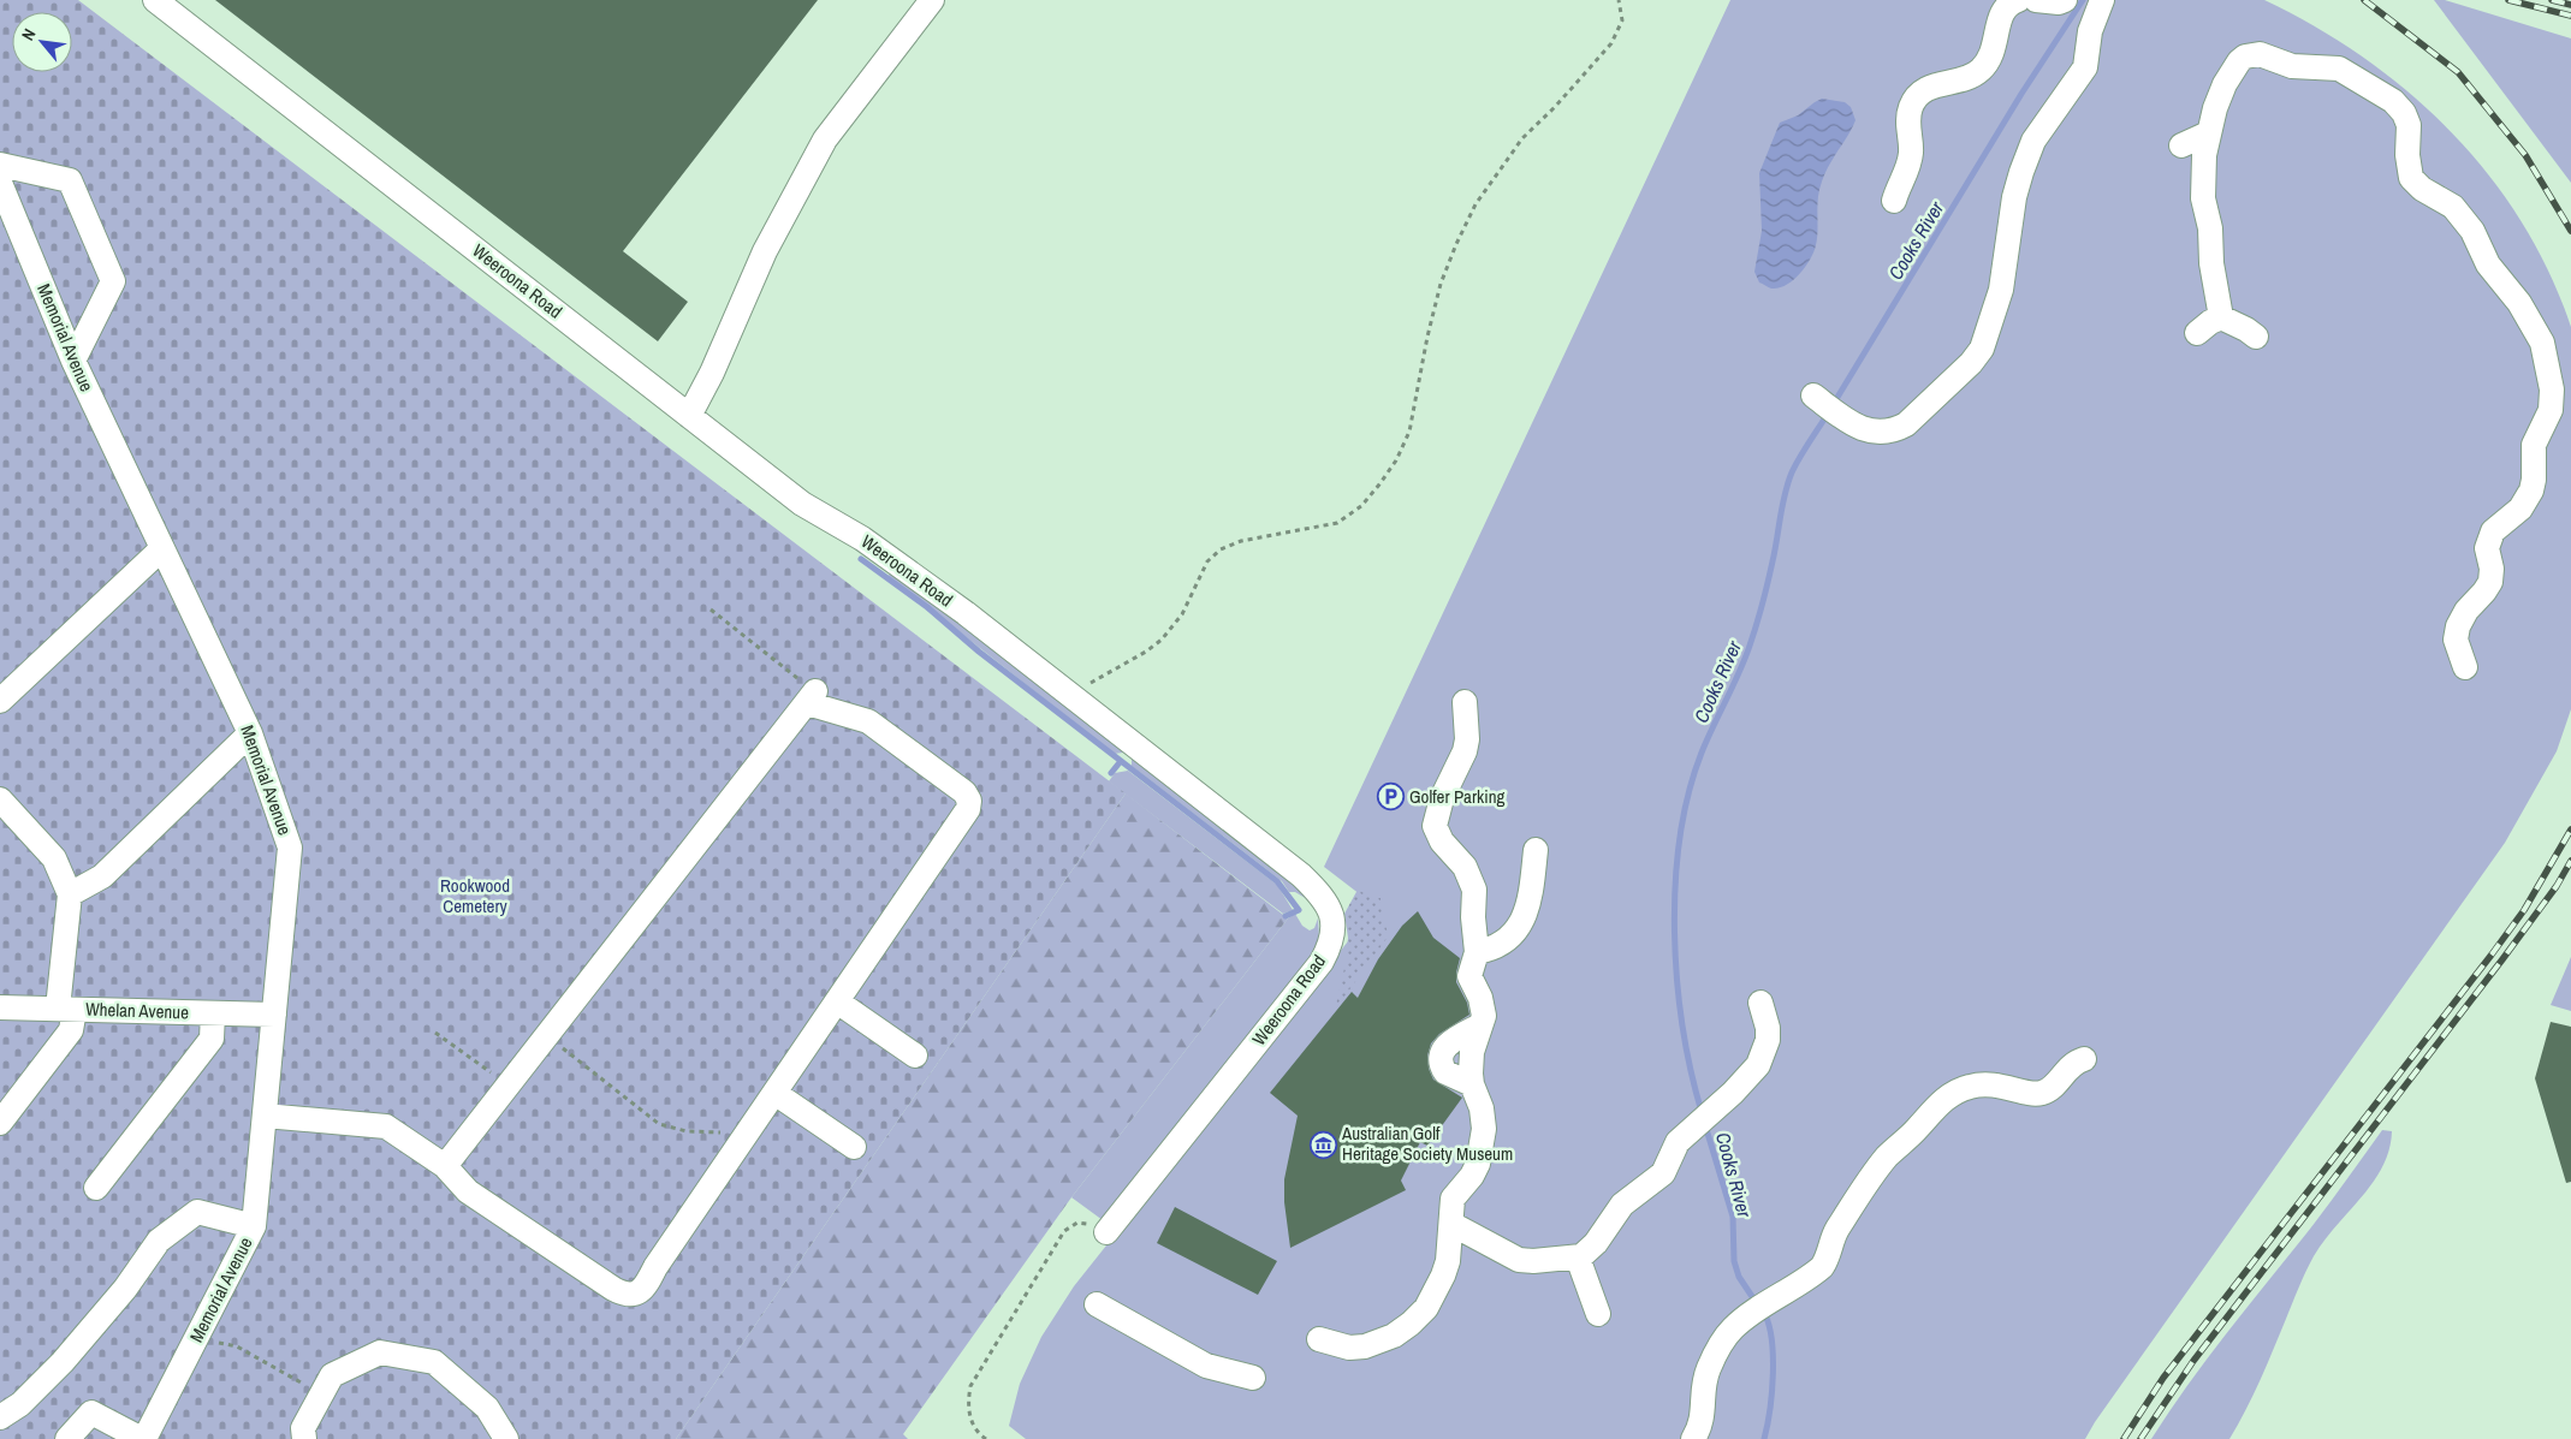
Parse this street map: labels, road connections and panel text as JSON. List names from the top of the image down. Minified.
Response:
{"streets":{"street":["Weeroona Road","Memorial Avenue","Whelan Avenue"]},"crossings":[["Memorial Avenue","Whelan Avenue"]],"water":["Cooks River"],"parks":["Rookwood Cemetery"],"places":{"parking":["Golfer Parking"],"museum":["Australian Golf Heritage Society Museum"]},"north":"top left"}
